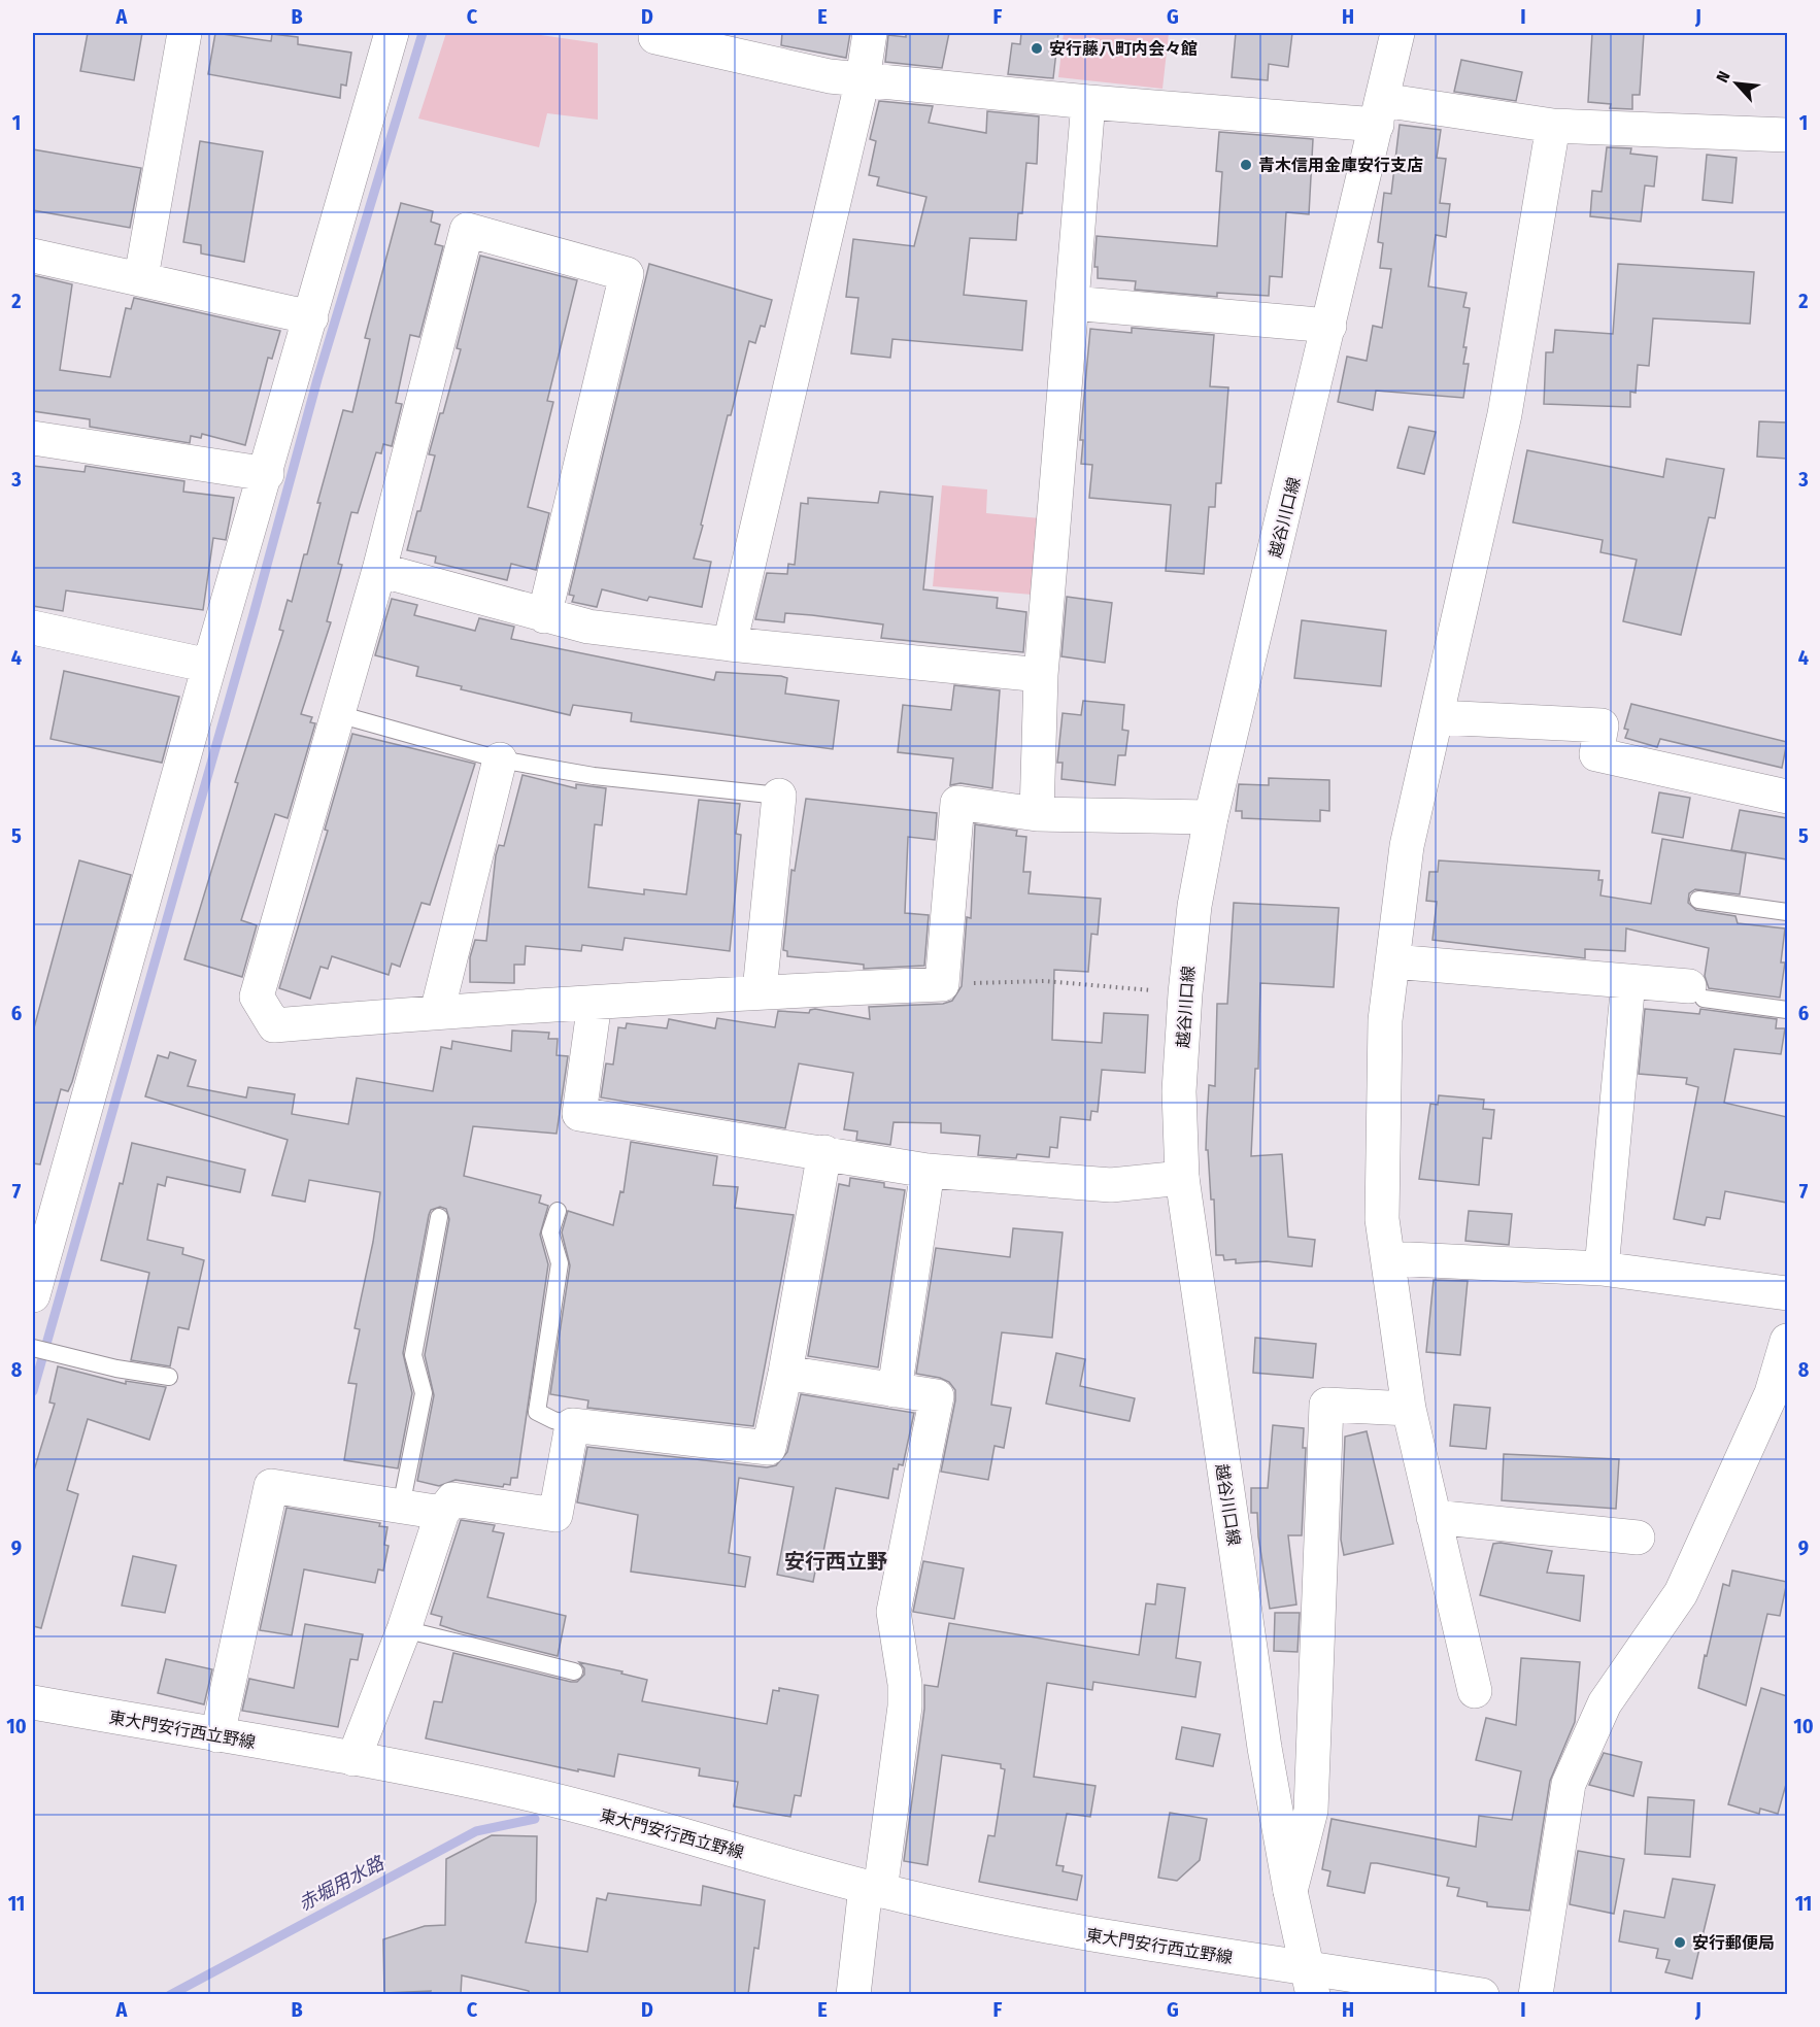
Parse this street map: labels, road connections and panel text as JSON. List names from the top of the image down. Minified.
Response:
{"streets":{"street":["越谷川口線","東大門安行西立野線"]},"crossings":[["越谷川口線","東大門安行西立野線"]],"districts":["安行西立野"],"water":["赤堀用水路"],"places":["安行藤八町内会々館","青木信用金庫安行支店","安行郵便局"],"north":"top left","grid":{"columns":["A","B","C","D","E","F","G","H","I","J"],"rows":["1","2","3","4","5","6","7","8","9","10","11"]}}
